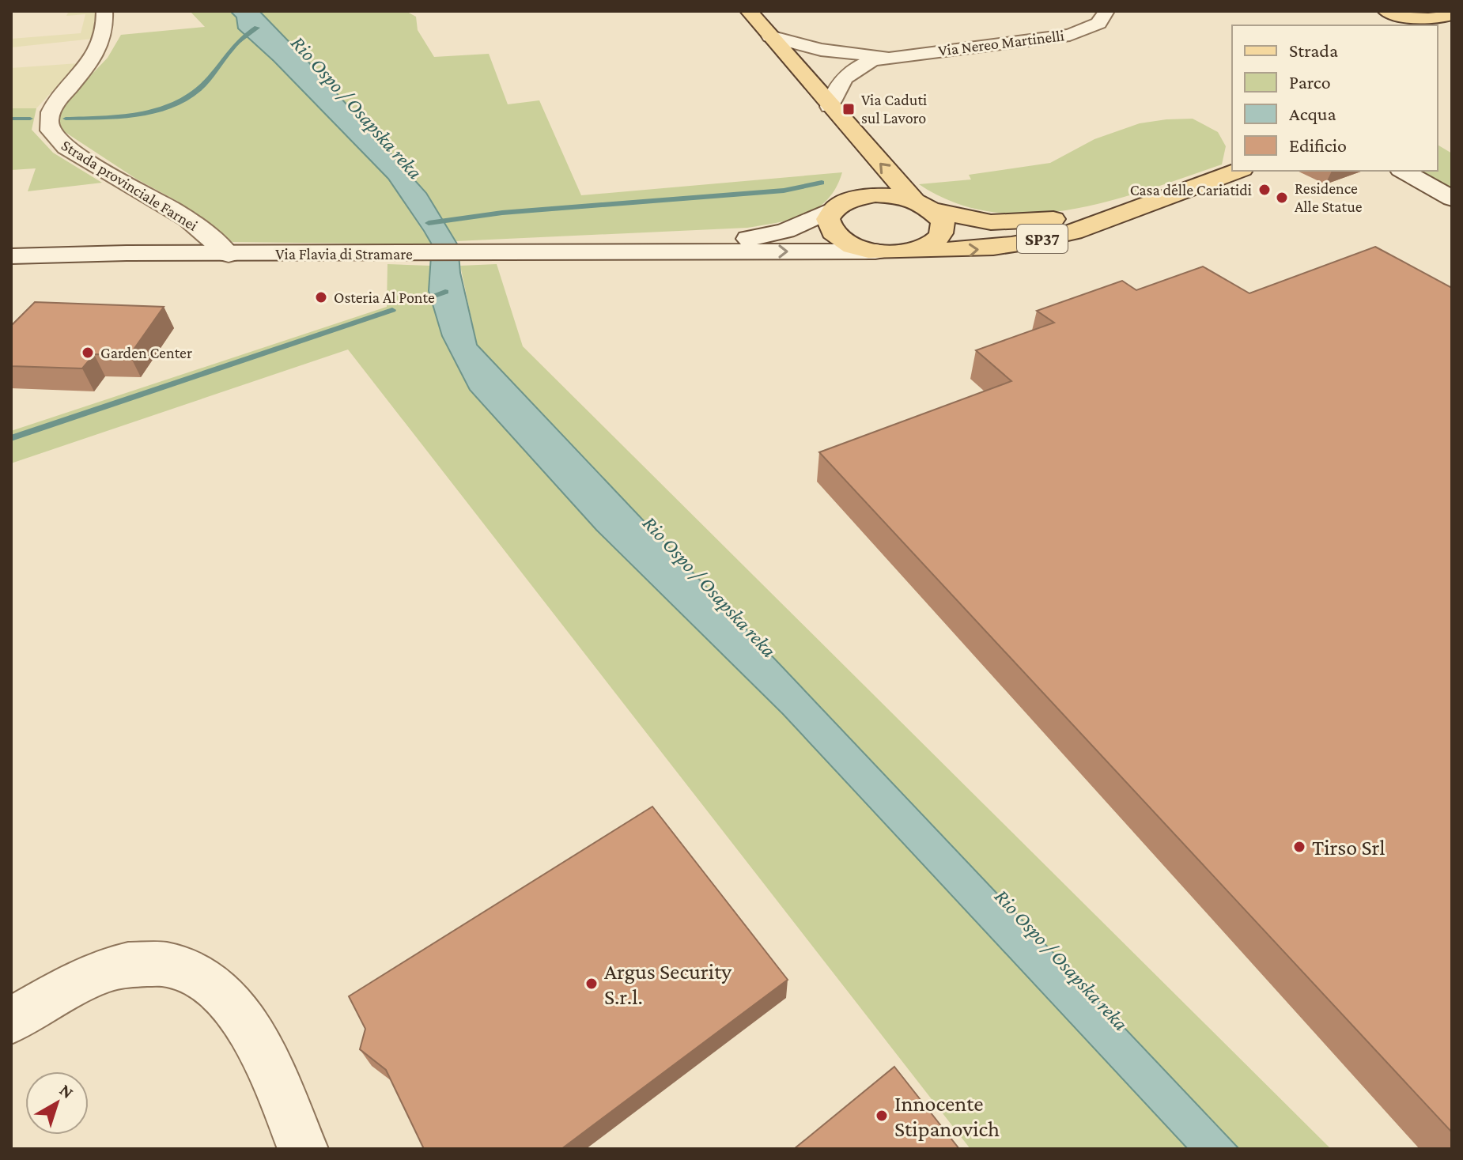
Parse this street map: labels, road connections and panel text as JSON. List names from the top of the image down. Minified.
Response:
{"streets":{"main road":["SP37","Via Flavia di Stramare"],"street":["Via Nereo Martinelli","Strada provinciale Farnei"]},"crossings":[["Strada provinciale Farnei","Via Flavia di Stramare"]],"water":["Rio Ospo / Osapska reka"],"places":{"transit":["Via Caduti sul Lavoro"],"other":["Casa delle Cariatidi","Residence Alle Statue","Osteria Al Ponte","Garden Center","Tirso Srl","Argus Security S.r.l.","Innocente Stipanovich"]},"legend":["Strada","Parco","Acqua","Edificio"],"north":"top right"}
